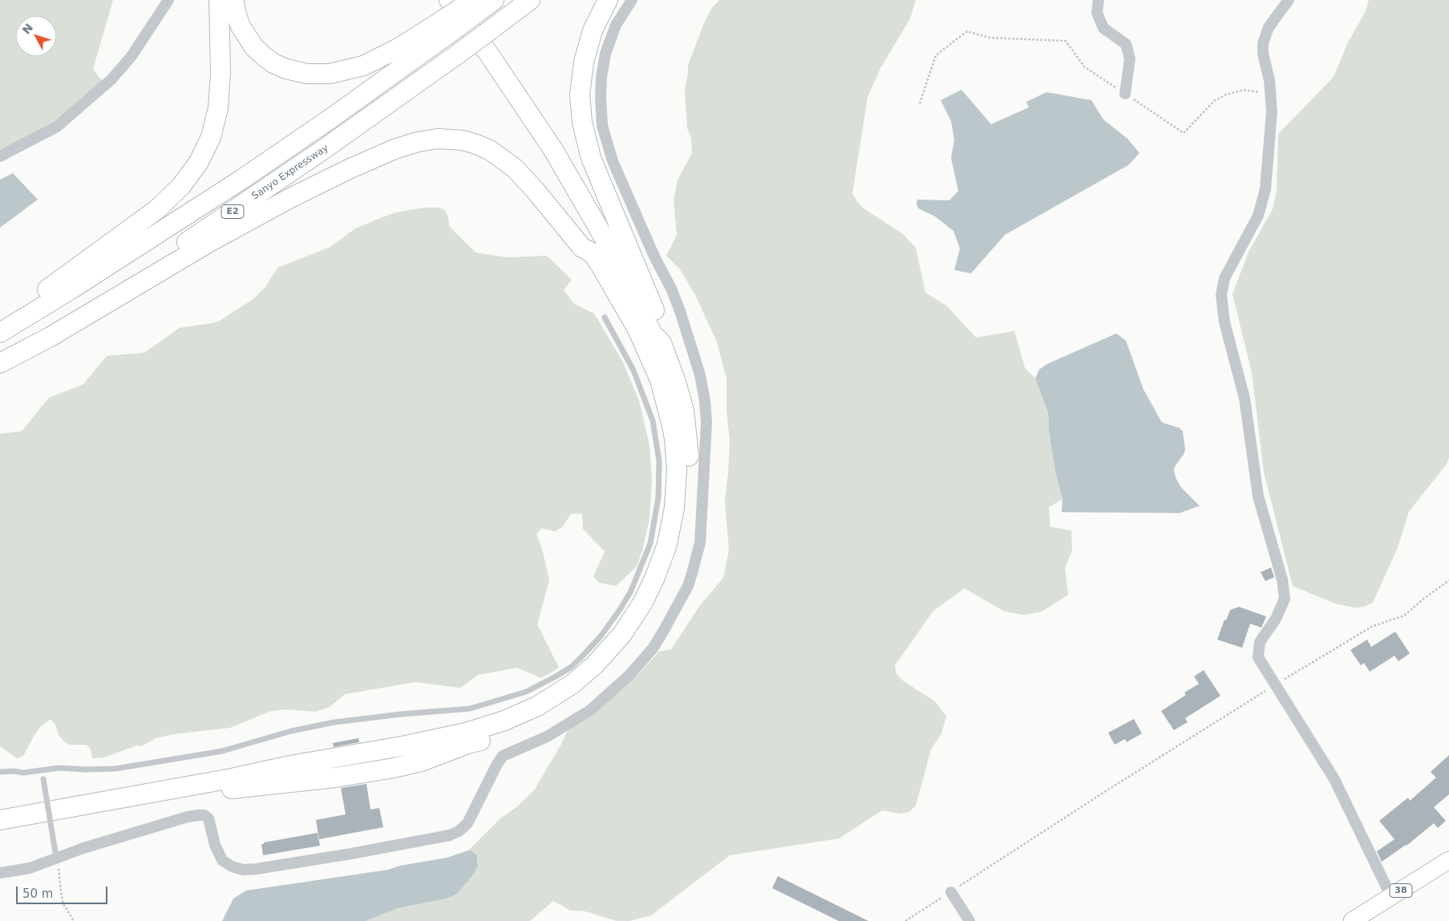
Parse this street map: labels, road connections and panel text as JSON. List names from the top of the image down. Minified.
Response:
{"streets":{"highway":["Sanyo Expressway","E2"],"main road":["38"]},"scale_bar":"50 m","north":"top left"}
